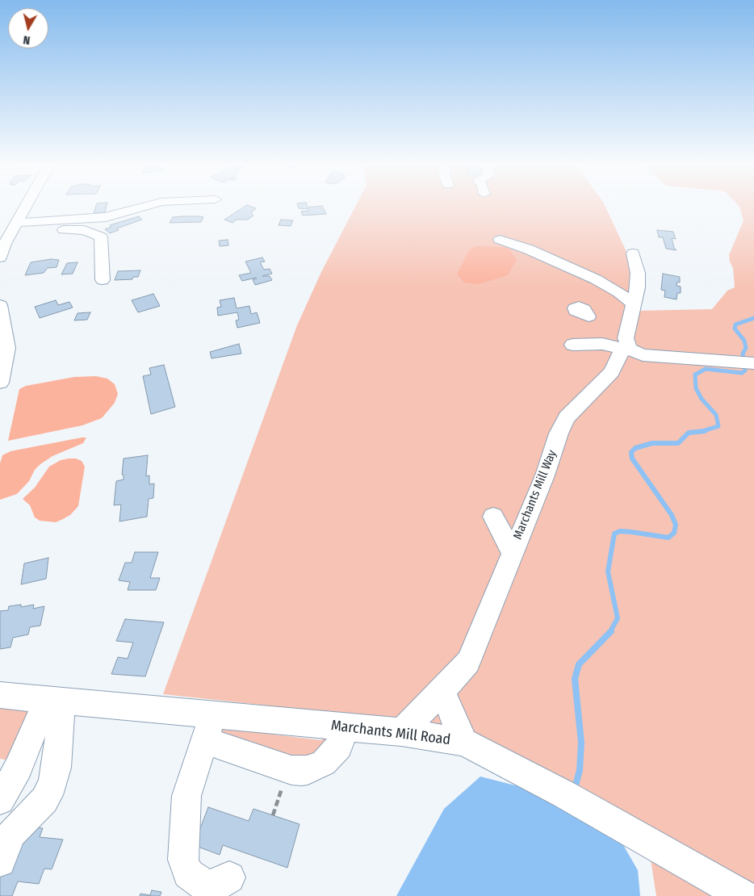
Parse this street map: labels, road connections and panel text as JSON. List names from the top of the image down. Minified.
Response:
{"streets":{"street":["Marchants Mill Way","Marchants Mill Road"]},"crossings":[["Marchants Mill Way","Marchants Mill Road"]],"north":"bottom"}
